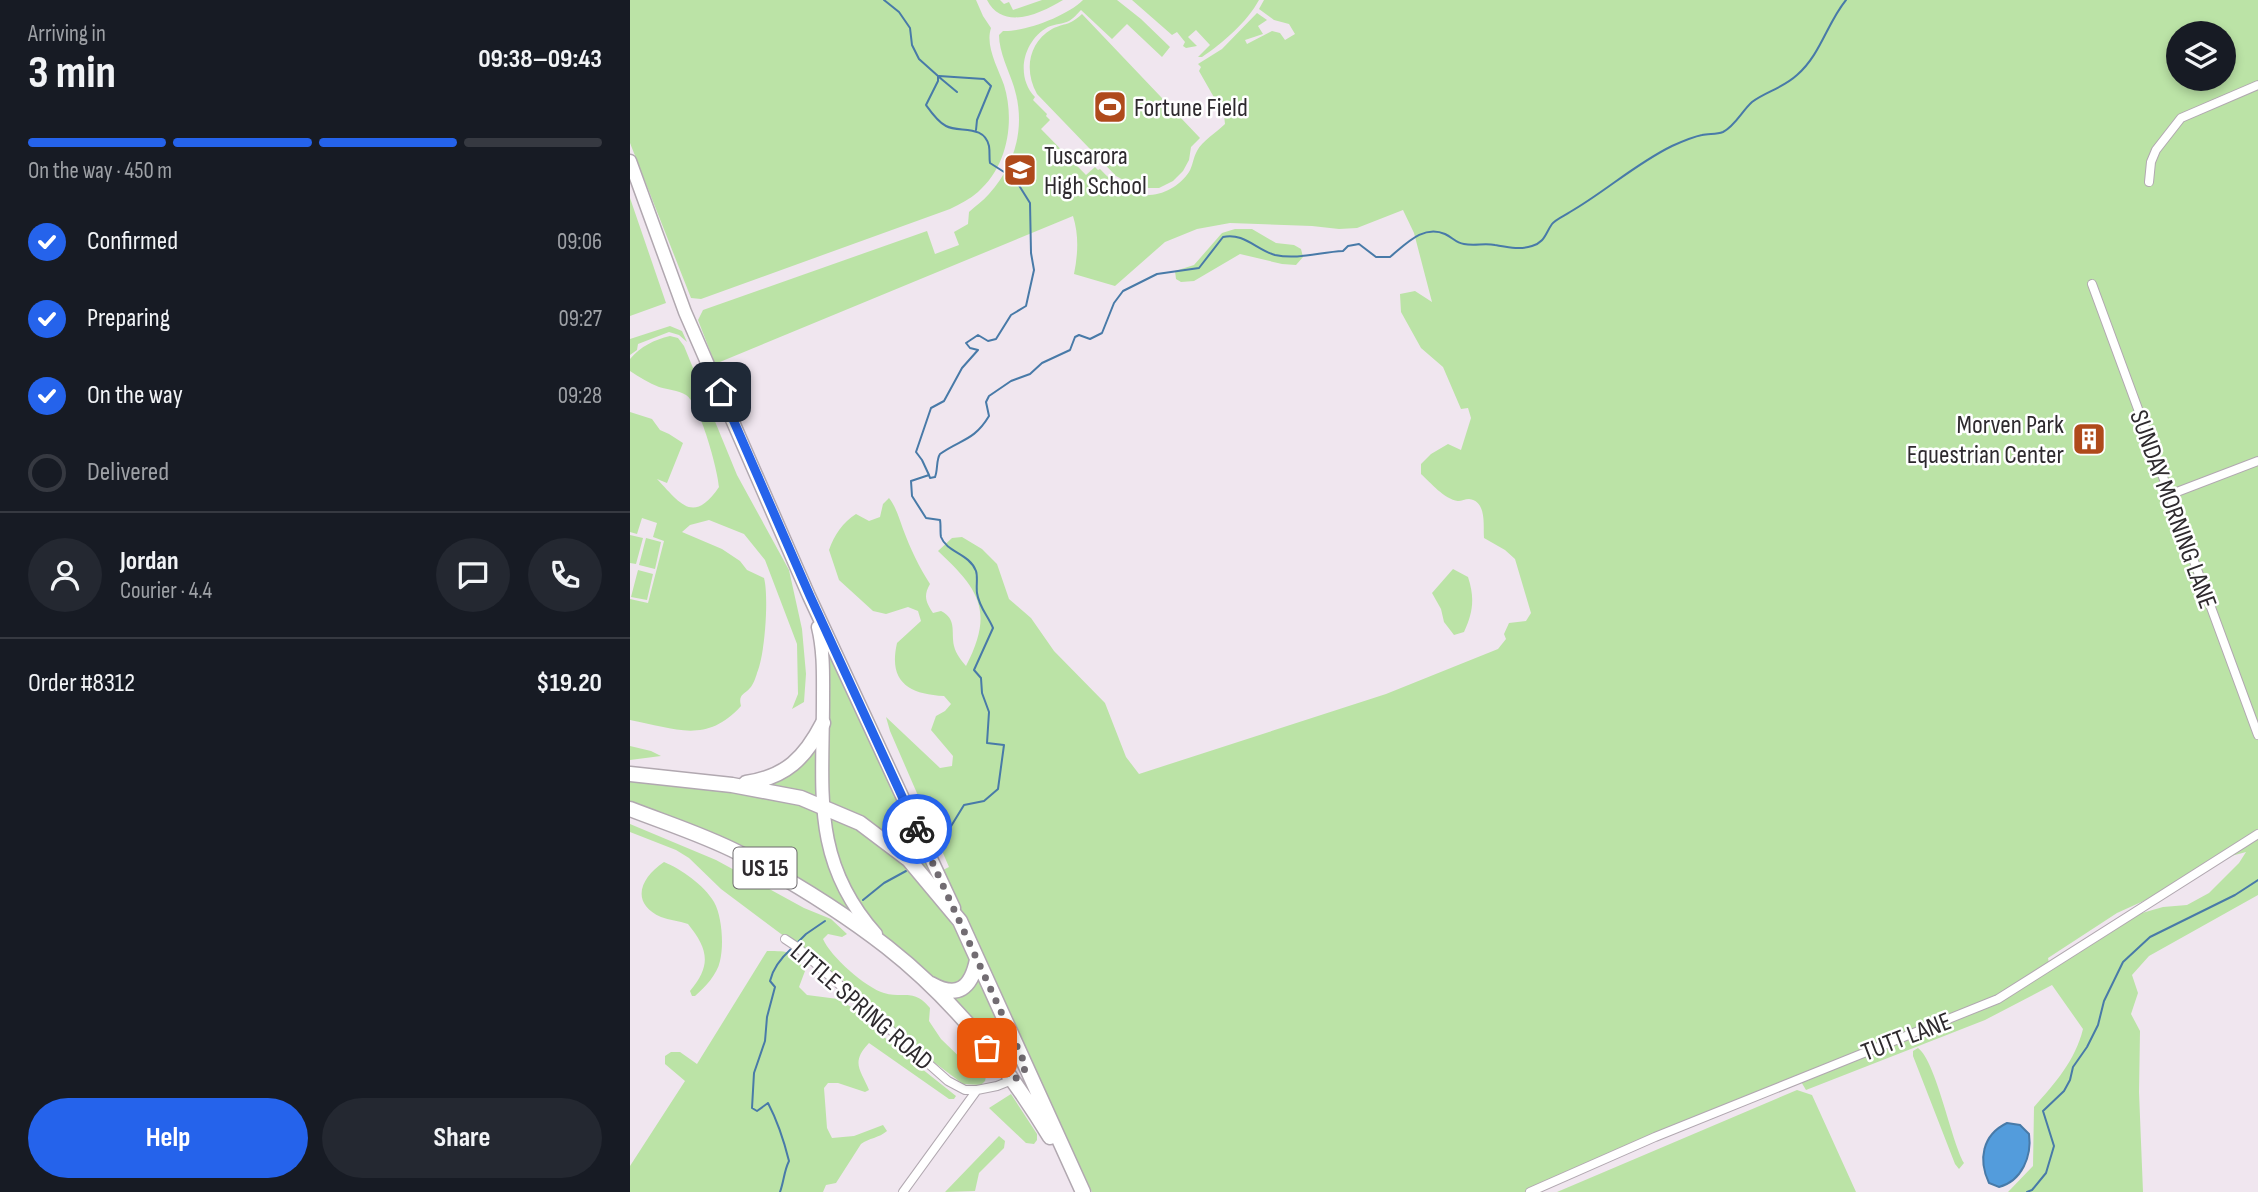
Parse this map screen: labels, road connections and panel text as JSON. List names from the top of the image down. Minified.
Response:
{"streets":{"highway":["US 15"],"street":["SUNDAY MORNING LANE","LITTLE SPRING ROAD","TUTT LANE"]},"places":{"sports":["Fortune Field"],"school or university":["Tuscarora High School"],"building":["Morven Park Equestrian Center"]},"page":{"heading":["3 min","Arriving in","09:38–09:43"],"panel":["Jordan","Courier · 4.4","Order #8312","$19.20"],"bar":"On the way · 450 m","list":[["Confirmed","09:06"],["Preparing","09:27"],["On the way","09:28"],"Delivered"],"buttons":["Help","Share"]}}
